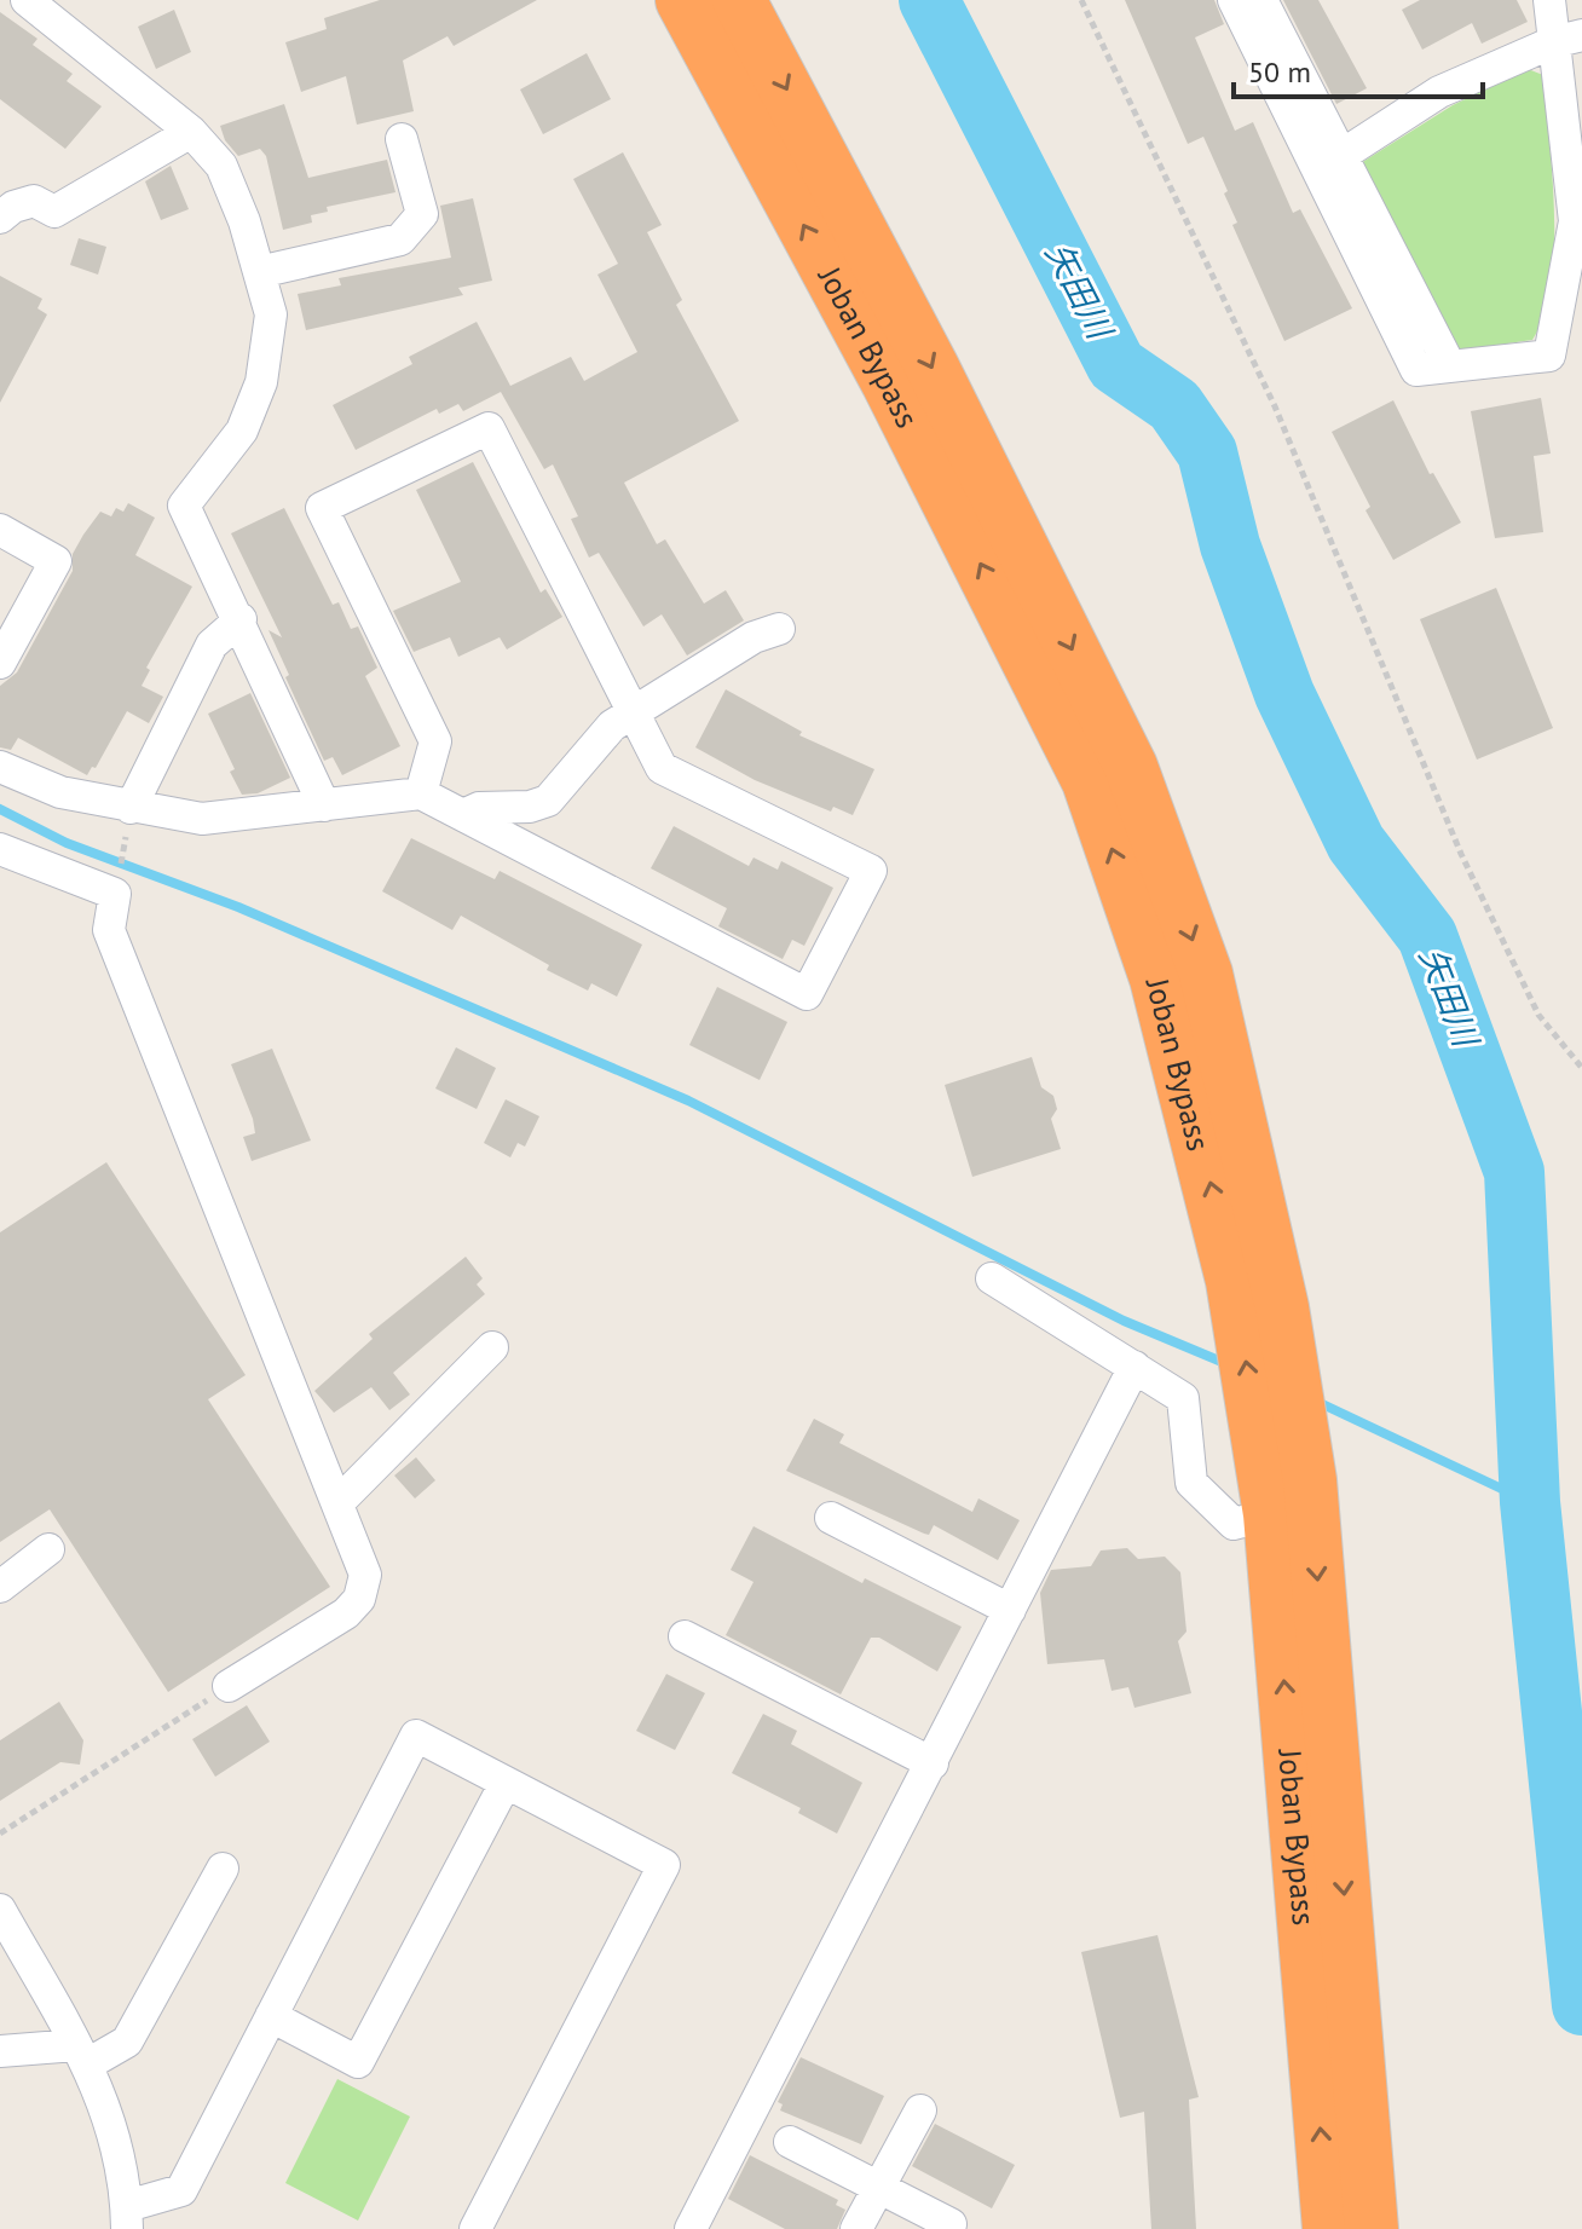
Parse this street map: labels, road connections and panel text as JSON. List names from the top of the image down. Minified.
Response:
{"streets":{"highway":["Joban Bypass"]},"water":["矢田川"],"scale_bar":"50 m"}
